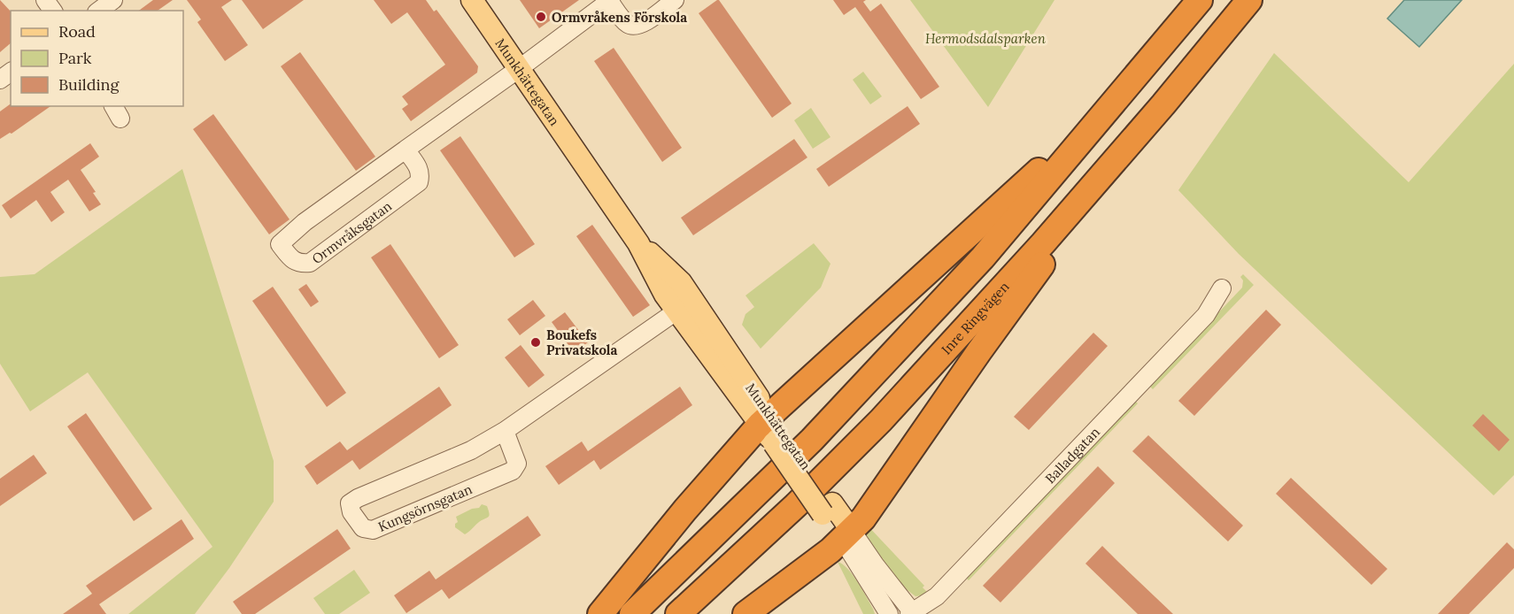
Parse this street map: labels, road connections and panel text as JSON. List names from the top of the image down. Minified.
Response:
{"streets":{"highway":["Inre Ringvägen"],"main road":["Munkhättegatan"],"street":["Ormvråksgatan","Balladgatan","Kungsörnsgatan"]},"crossings":[["Munkhättegatan","Ormvråksgatan"],["Munkhättegatan","Kungsörnsgatan"]],"parks":["Hermodsdalsparken"],"places":["Ormvråkens Förskola","Boukefs Privatskola"],"legend":["Road","Park","Building"]}
